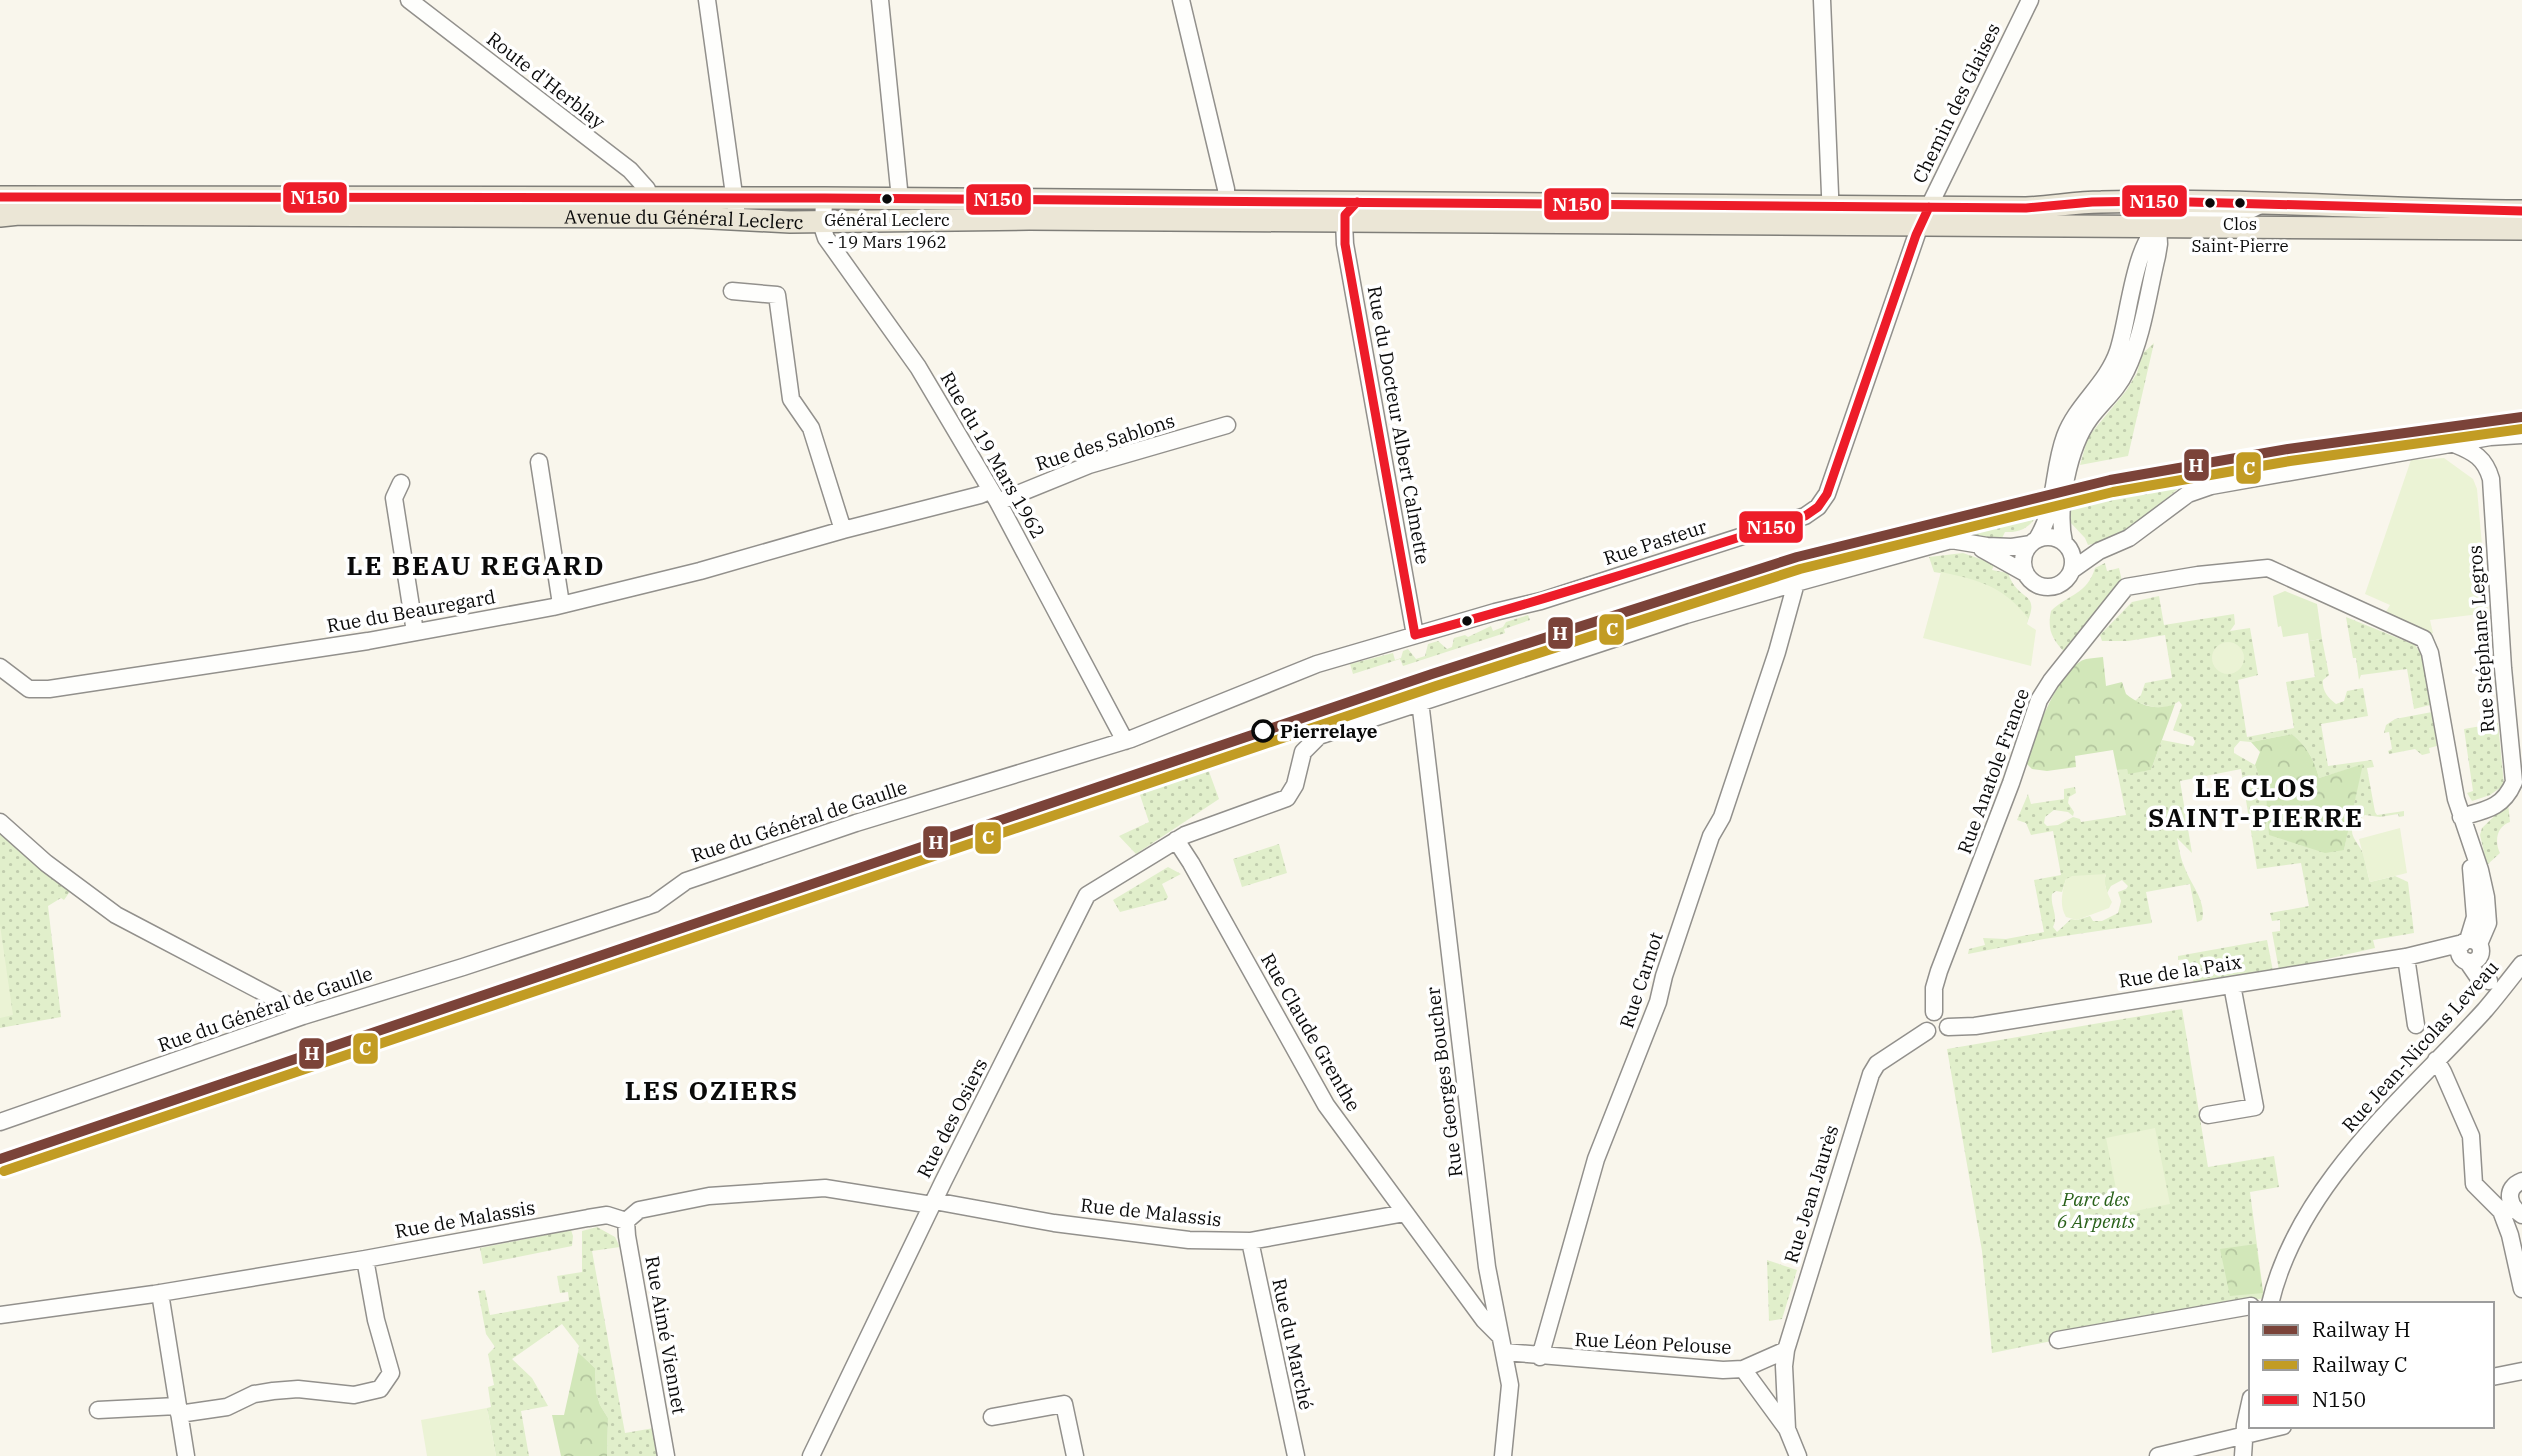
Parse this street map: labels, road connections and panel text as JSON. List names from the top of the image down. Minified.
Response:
{"streets":{"main road":["Avenue du Général Leclerc"],"street":["Route d'Herblay","Chemin des Glaises","Rue du Docteur Albert Calmette","Rue des Sablons","Rue du 19 Mars 1962","Rue Pasteur","Rue du Beauregard","Rue Stéphane Legros","Rue Anatole France","Rue du Général de Gaulle","Rue de la Paix","Rue Carnot","Rue Claude Grenthe","Rue Jean-Nicolas Leveau","Rue Georges Boucher","Rue des Osiers","Rue Jean Jaurès","Rue de Malassis","Rue Aimé Viennet","Rue Léon Pelouse","Rue du Marché"]},"crossings":[["Route d'Herblay","Avenue du Général Leclerc"],["Chemin des Glaises","Avenue du Général Leclerc"],["Chemin des Glaises","Rue Pasteur"],["Avenue du Général Leclerc","Rue du Docteur Albert Calmette"],["Avenue du Général Leclerc","Rue du 19 Mars 1962"],["Avenue du Général Leclerc","Rue Pasteur"],["Rue du Docteur Albert Calmette","Rue Pasteur"],["Rue du Docteur Albert Calmette","Rue du Général de Gaulle"],["Rue des Sablons","Rue du 19 Mars 1962"],["Rue des Sablons","Rue du Beauregard"],["Rue du 19 Mars 1962","Rue du Beauregard"],["Rue du 19 Mars 1962","Rue du Général de Gaulle"],["Rue Pasteur","Rue du Général de Gaulle"],["Rue Stéphane Legros","Rue Anatole France"],["Rue Anatole France","Rue de la Paix"],["Rue Anatole France","Rue Jean Jaurès"],["Rue de la Paix","Rue Jean Jaurès"],["Rue Carnot","Rue Léon Pelouse"],["Rue Claude Grenthe","Rue Georges Boucher"],["Rue Claude Grenthe","Rue des Osiers"],["Rue Claude Grenthe","Rue de Malassis"],["Rue Georges Boucher","Rue des Osiers"],["Rue des Osiers","Rue de Malassis"],["Rue Jean Jaurès","Rue Léon Pelouse"],["Rue de Malassis","Rue Aimé Viennet"],["Rue de Malassis","Rue du Marché"]],"districts":["LE BEAU REGARD","LE CLOS SAINT-PIERRE","LES OZIERS"],"parks":["Parc des 6 Arpents"],"places":["Général Leclerc - 19 Mars 1962","Clos Saint-Pierre","Pierrelaye"],"lines":["transit line N150","rail line H","rail line C"],"legend":["Railway H","Railway C","N150"]}
